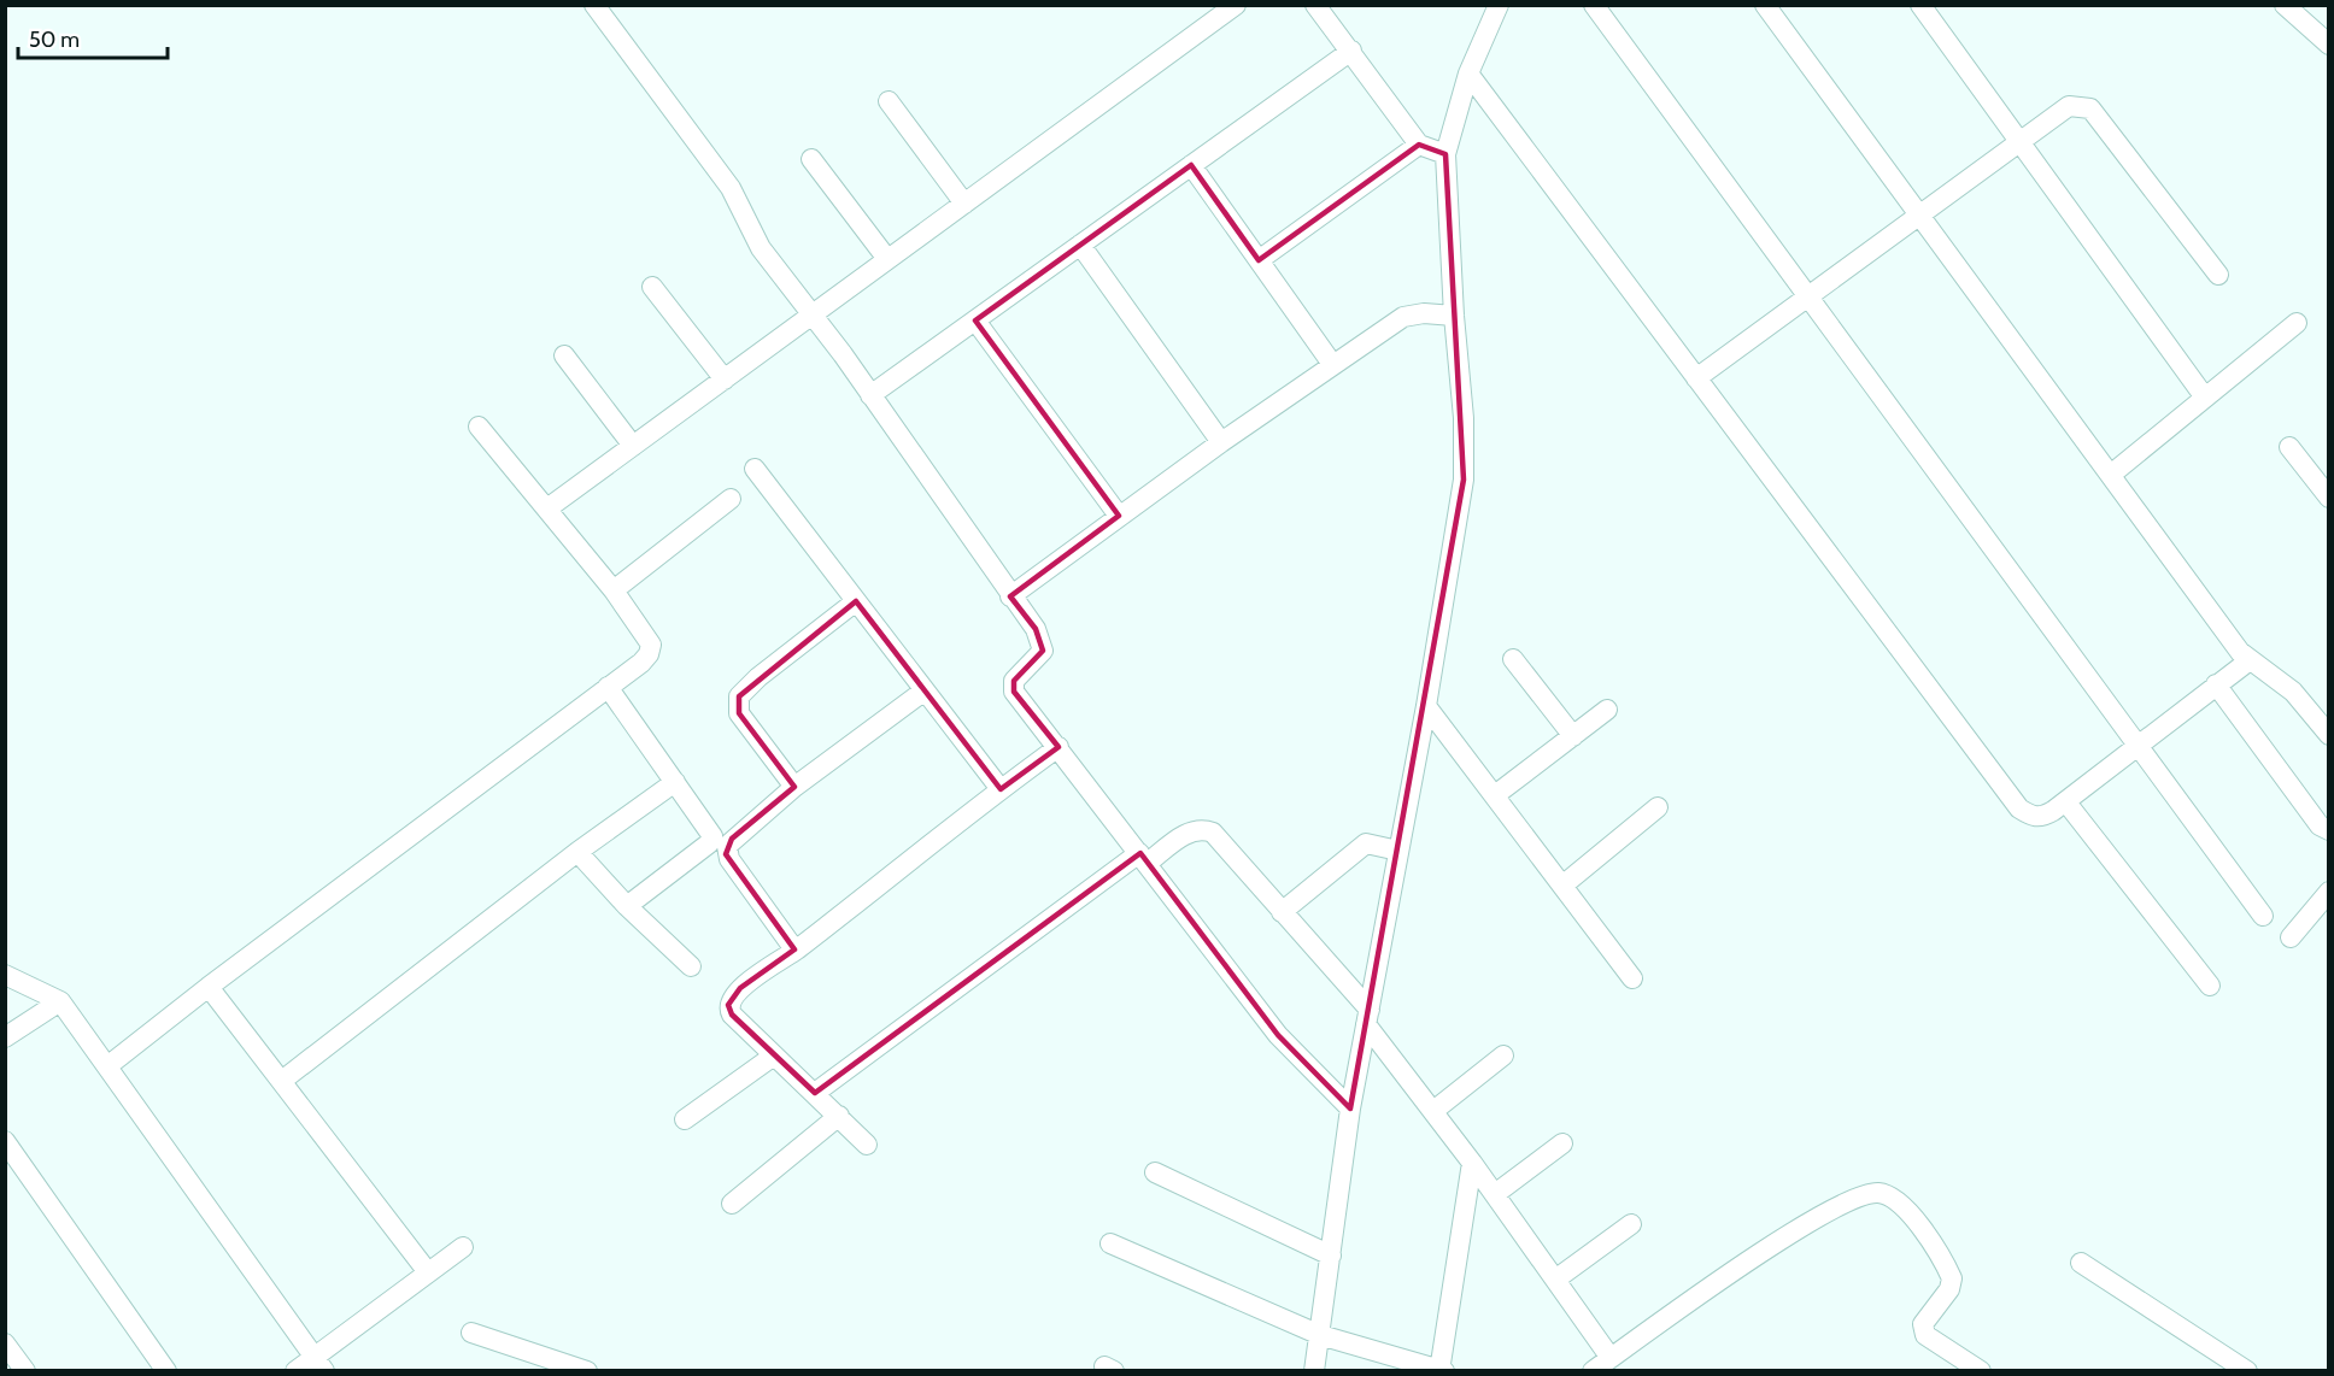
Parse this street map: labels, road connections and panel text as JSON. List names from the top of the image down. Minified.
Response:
{"scale_bar":"50 m"}
